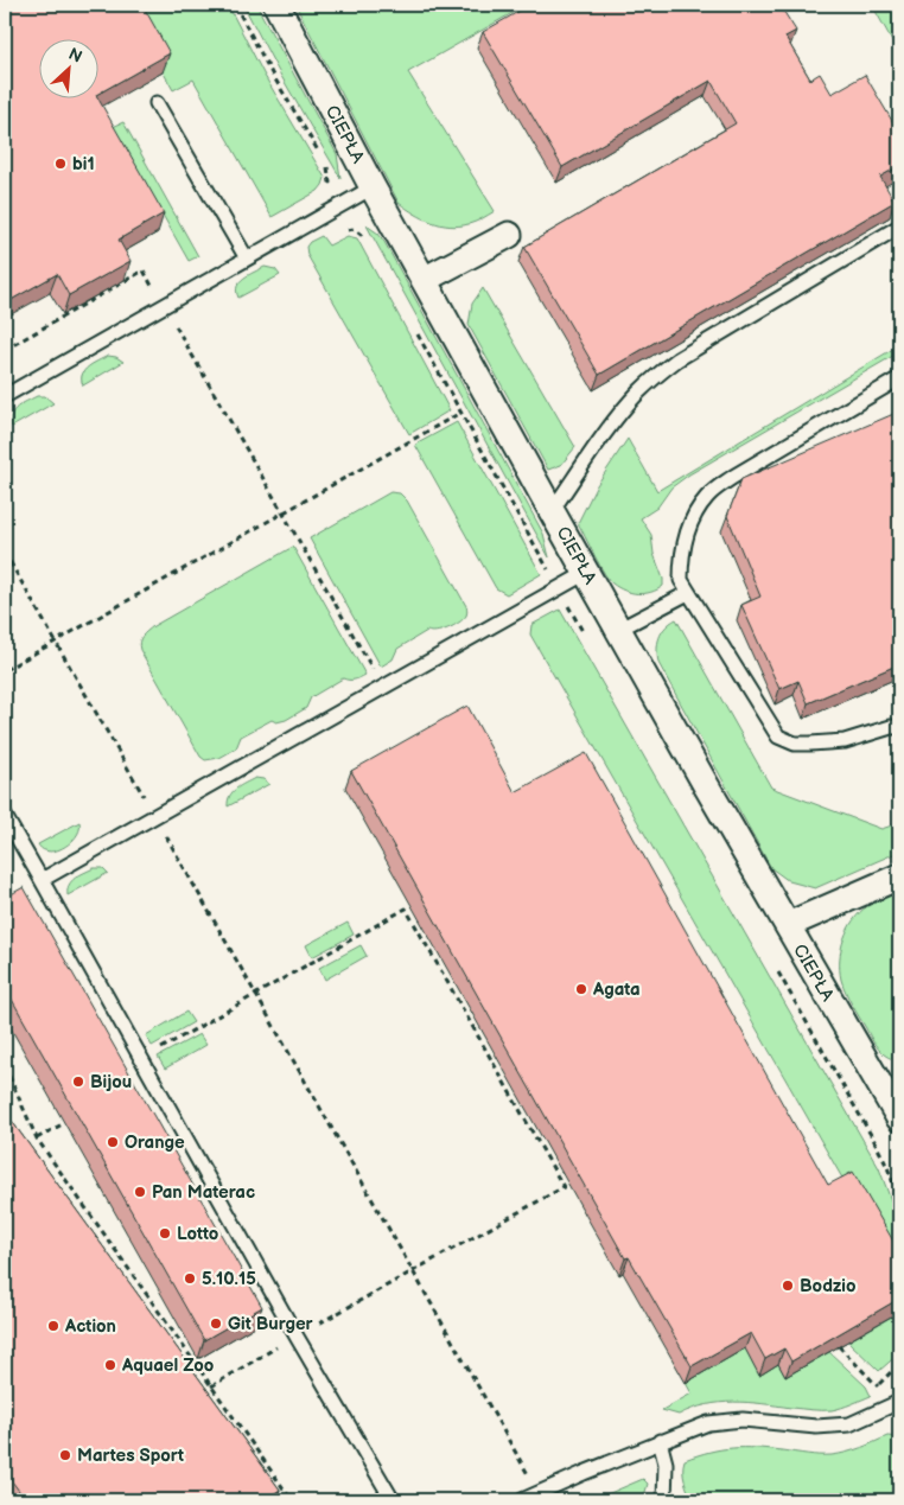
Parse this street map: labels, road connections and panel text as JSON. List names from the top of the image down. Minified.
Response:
{"streets":{"street":["CIEPŁA"]},"places":["bi1","Agata","Bijou","Orange","Pan Materac","Lotto","5.10.15","Bodzio","Git Burger","Action","Aquael Zoo","Martes Sport"],"north":"top right"}
